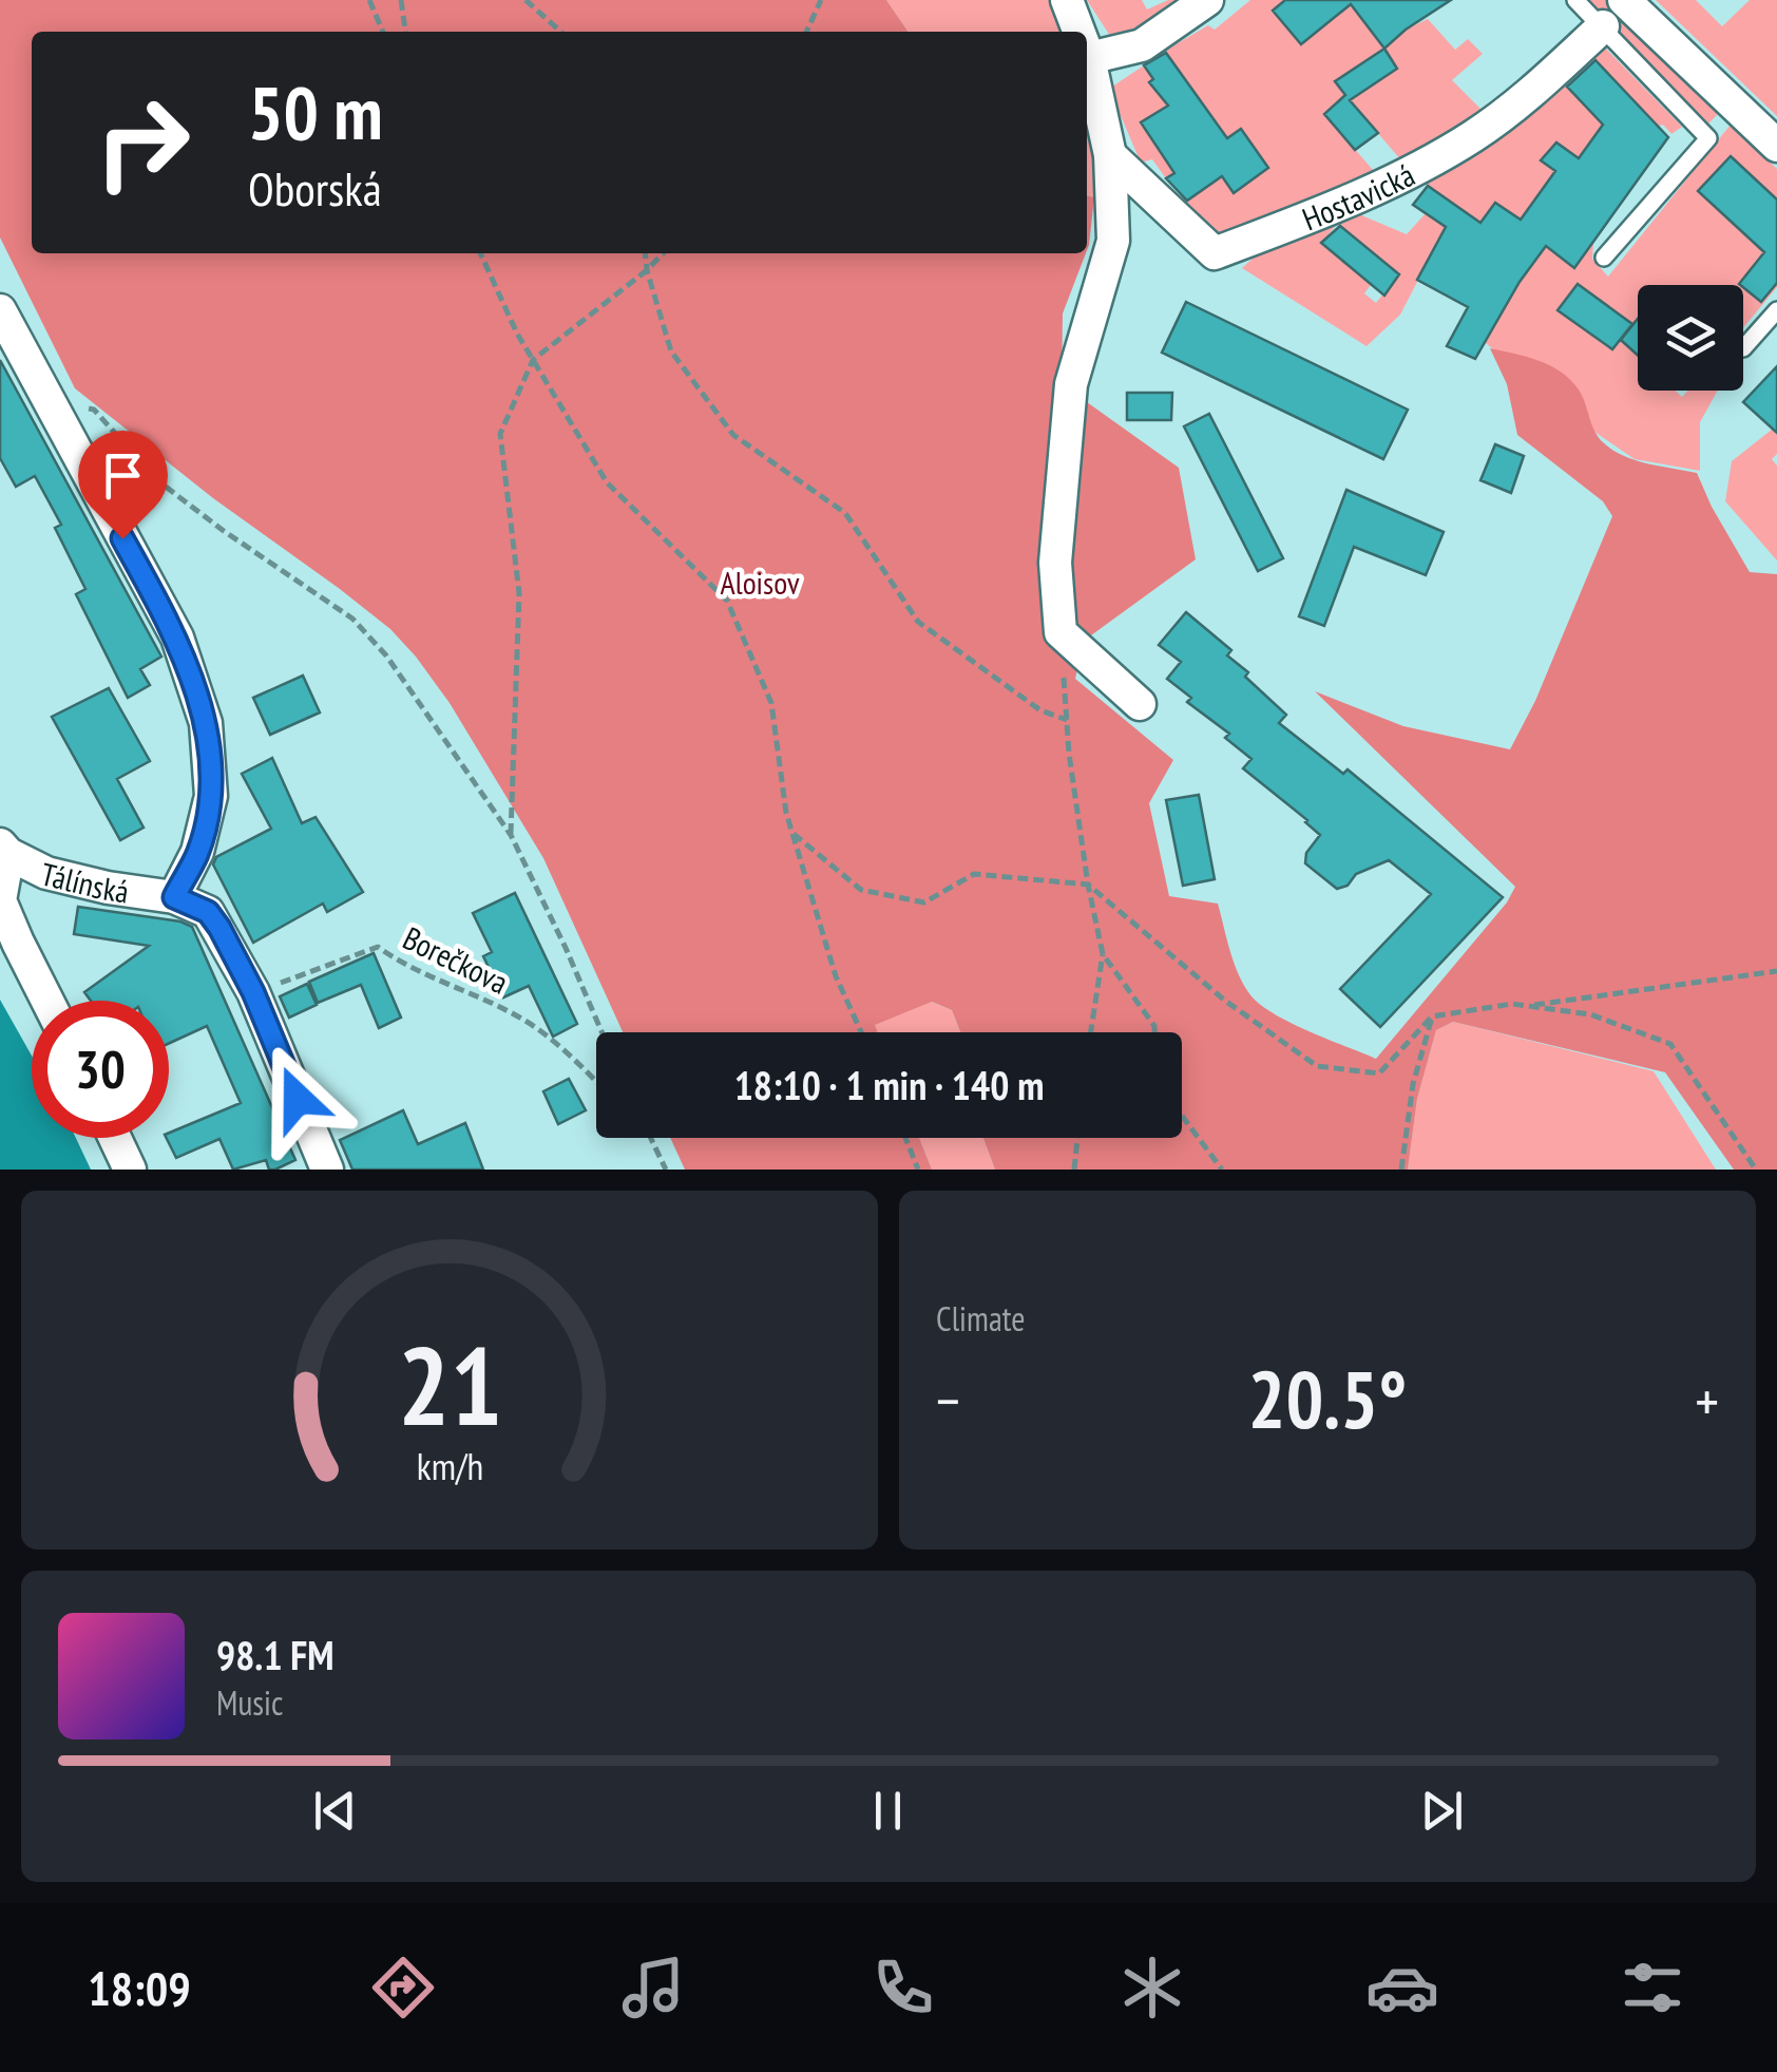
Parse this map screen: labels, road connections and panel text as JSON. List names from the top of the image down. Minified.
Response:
{"streets":{"street":["Hostavická","Tálínská"],"path":["Borečkova"]},"crossings":[["Tálínská","Borečkova"]],"parks":["Aloisov"],"page":{"turn":["50 m","Oborská"],"limit":"30","trip":"18:10 · 1 min · 140 m","tile":"Climate","heat":["−","20.5°","+"],"song":["98.1 FM","Music"],"tabs":"18:09","gauge":["21","km/h"]}}
